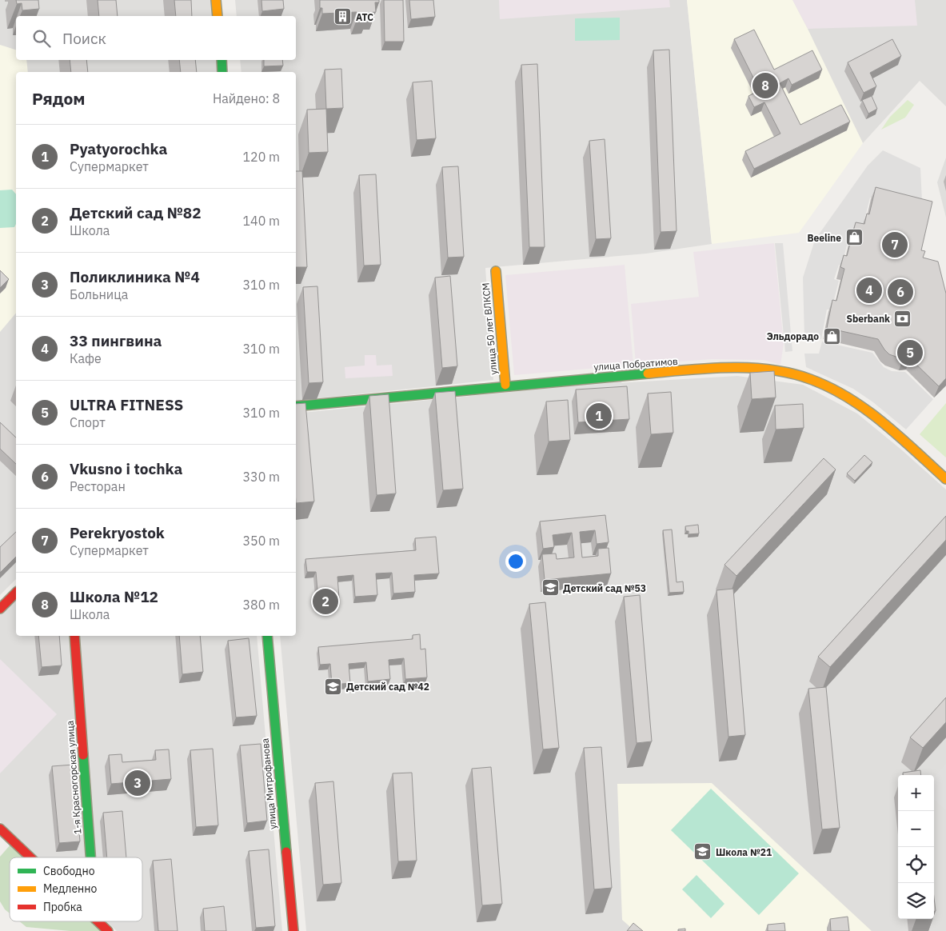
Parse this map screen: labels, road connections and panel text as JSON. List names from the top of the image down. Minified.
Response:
{"streets":{"street":["улица 50 лет ВЛКСМ","улица Побратимов","1-я Красногорская улица","улица Митрофанова"]},"crossings":[["улица 50 лет ВЛКСМ","улица Побратимов"]],"places":{"building":["АТС"],"shop":["Beeline","Эльдорадо"],"bank":["Sberbank"],"school or university":["Детский сад №53","Детский сад №42","Школа №21"]},"legend":["Свободно","Медленно","Пробка"],"page":{"search":"Поиск","pins":["8","7","4","6","5","1","2","3"],"heading":["Рядом","Найдено: 8"],"list":[{"mark":"1","name":"Pyatyorochka","note":"Супермаркет","value":"120 m"},{"mark":"2","name":"Детский сад №82","note":"Школа","value":"140 m"},{"mark":"3","name":"Поликлиника №4","note":"Больница","value":"310 m"},{"mark":"4","name":"33 пингвина","note":"Кафе","value":"310 m"},{"mark":"5","name":"ULTRA FITNESS","note":"Спорт","value":"310 m"},{"mark":"6","name":"Vkusno i tochka","note":"Ресторан","value":"330 m"},{"mark":"7","name":"Perekryostok","note":"Супермаркет","value":"350 m"},{"mark":"8","name":"Школа №12","note":"Школа","value":"380 m"}],"map_buttons":["+","−"]}}
